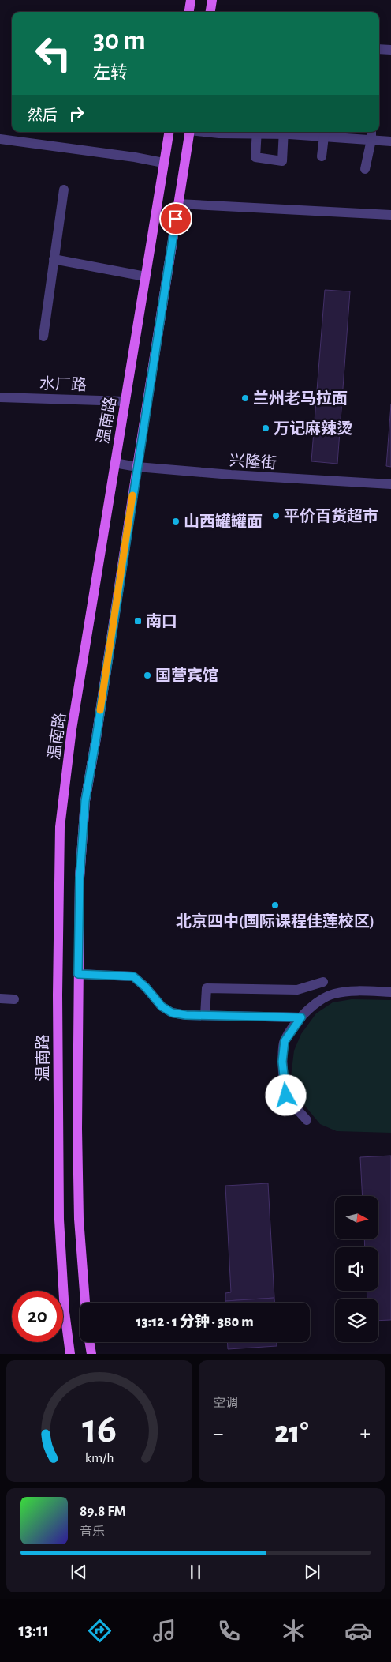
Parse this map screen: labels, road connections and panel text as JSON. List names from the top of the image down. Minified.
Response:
{"streets":{"main road":["温南路"],"street":["水厂路","兴隆街"]},"crossings":[["水厂路","温南路"],["温南路","兴隆街"]],"places":{"other":["兰州老马拉面","万记麻辣烫","平价百货超市","山西罐罐面","国营宾馆","北京四中(国际课程佳莲校区)"],"transit":["南口"]},"north":"right","page":{"turn":["30 m","左转"],"then":"然后","limit":"20","trip":"13:12 · 1 分钟 · 380 m","tile":"空调","heat":["−","21°","+"],"song":["89.8 FM","音乐"],"tabs":"13:11","gauge":["16","km/h"]}}
